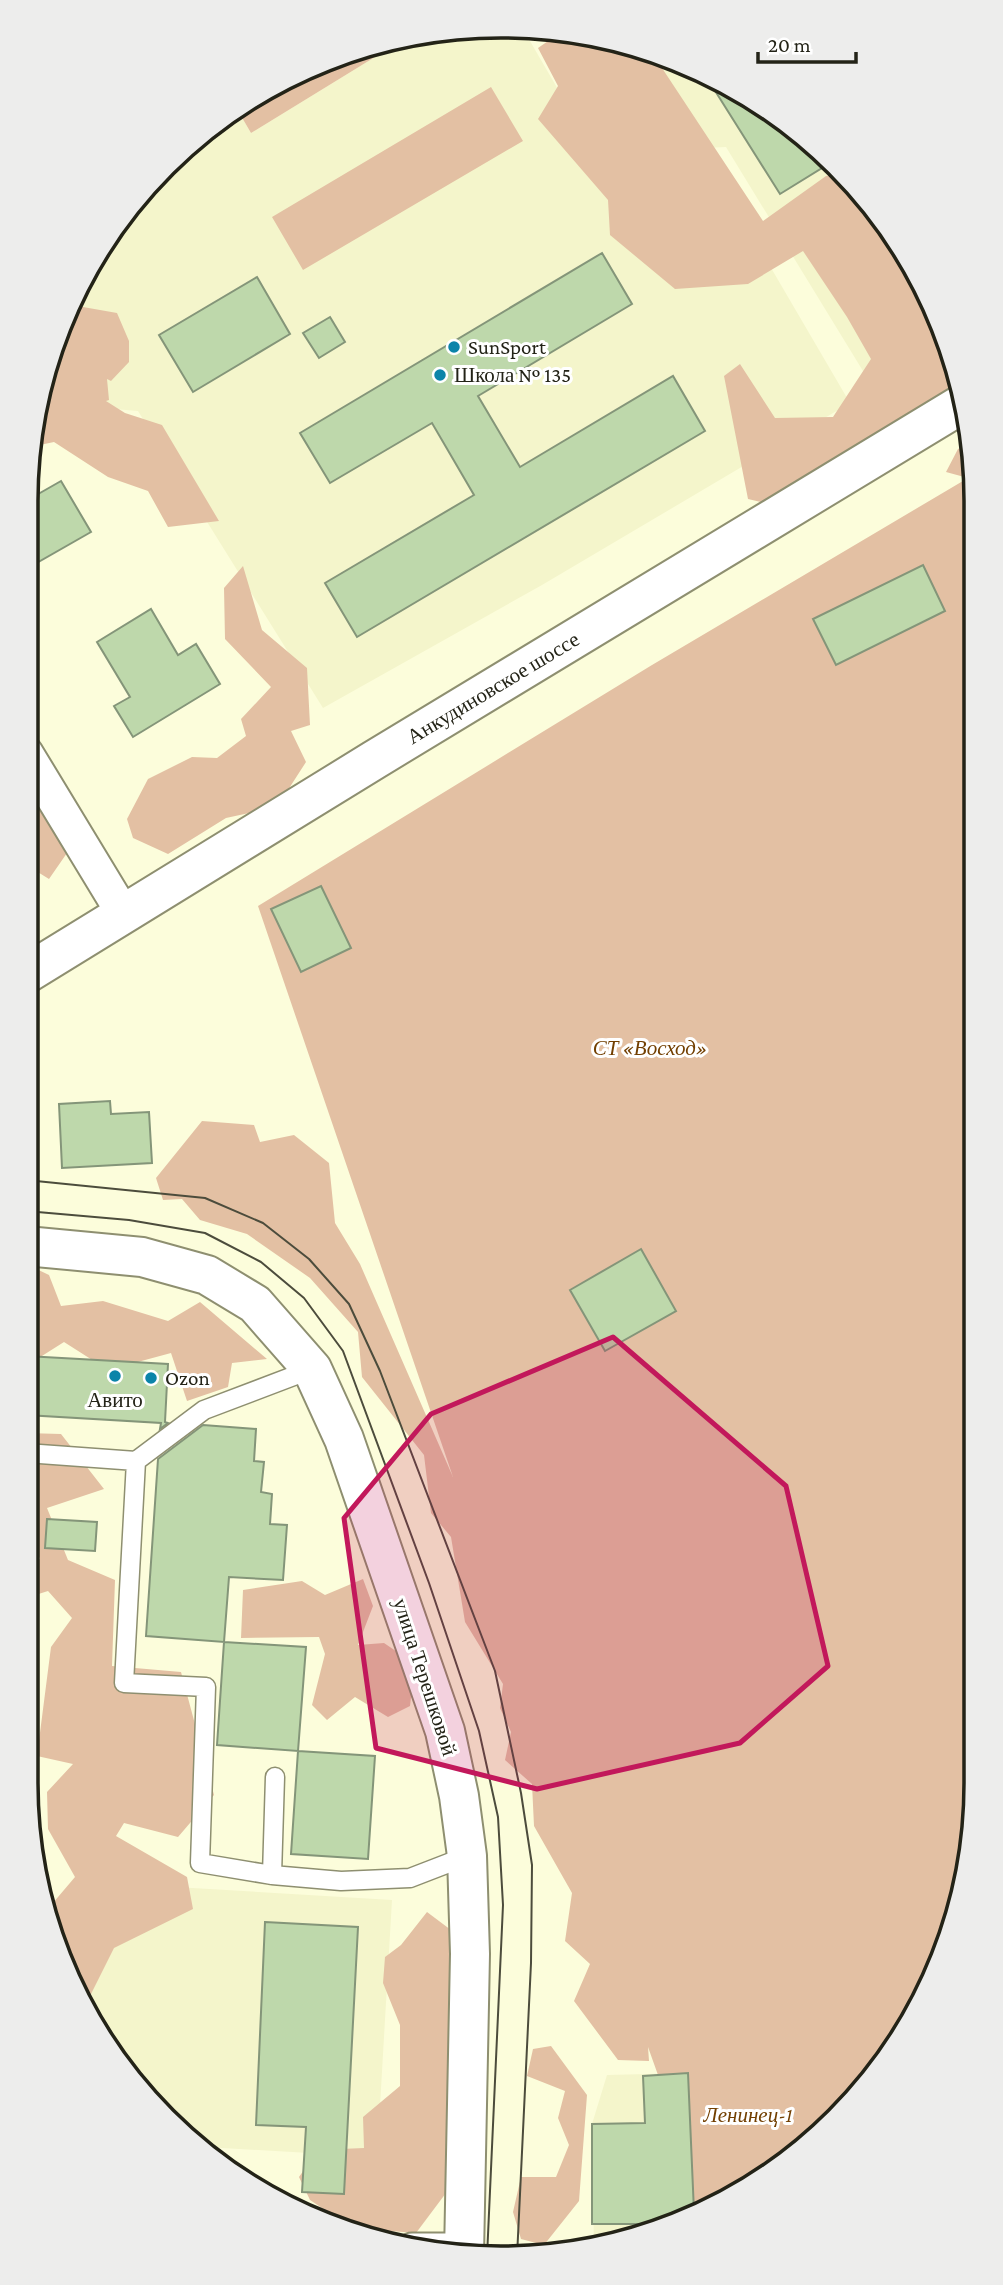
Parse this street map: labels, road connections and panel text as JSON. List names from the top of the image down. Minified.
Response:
{"streets":{"street":["Анкудиновское шоссе","улица Терешковой"]},"parks":["СТ «Восход»","Ленинец-1"],"places":["SunSport","Школа № 135","Авито","Ozon"],"scale_bar":"20 m"}
